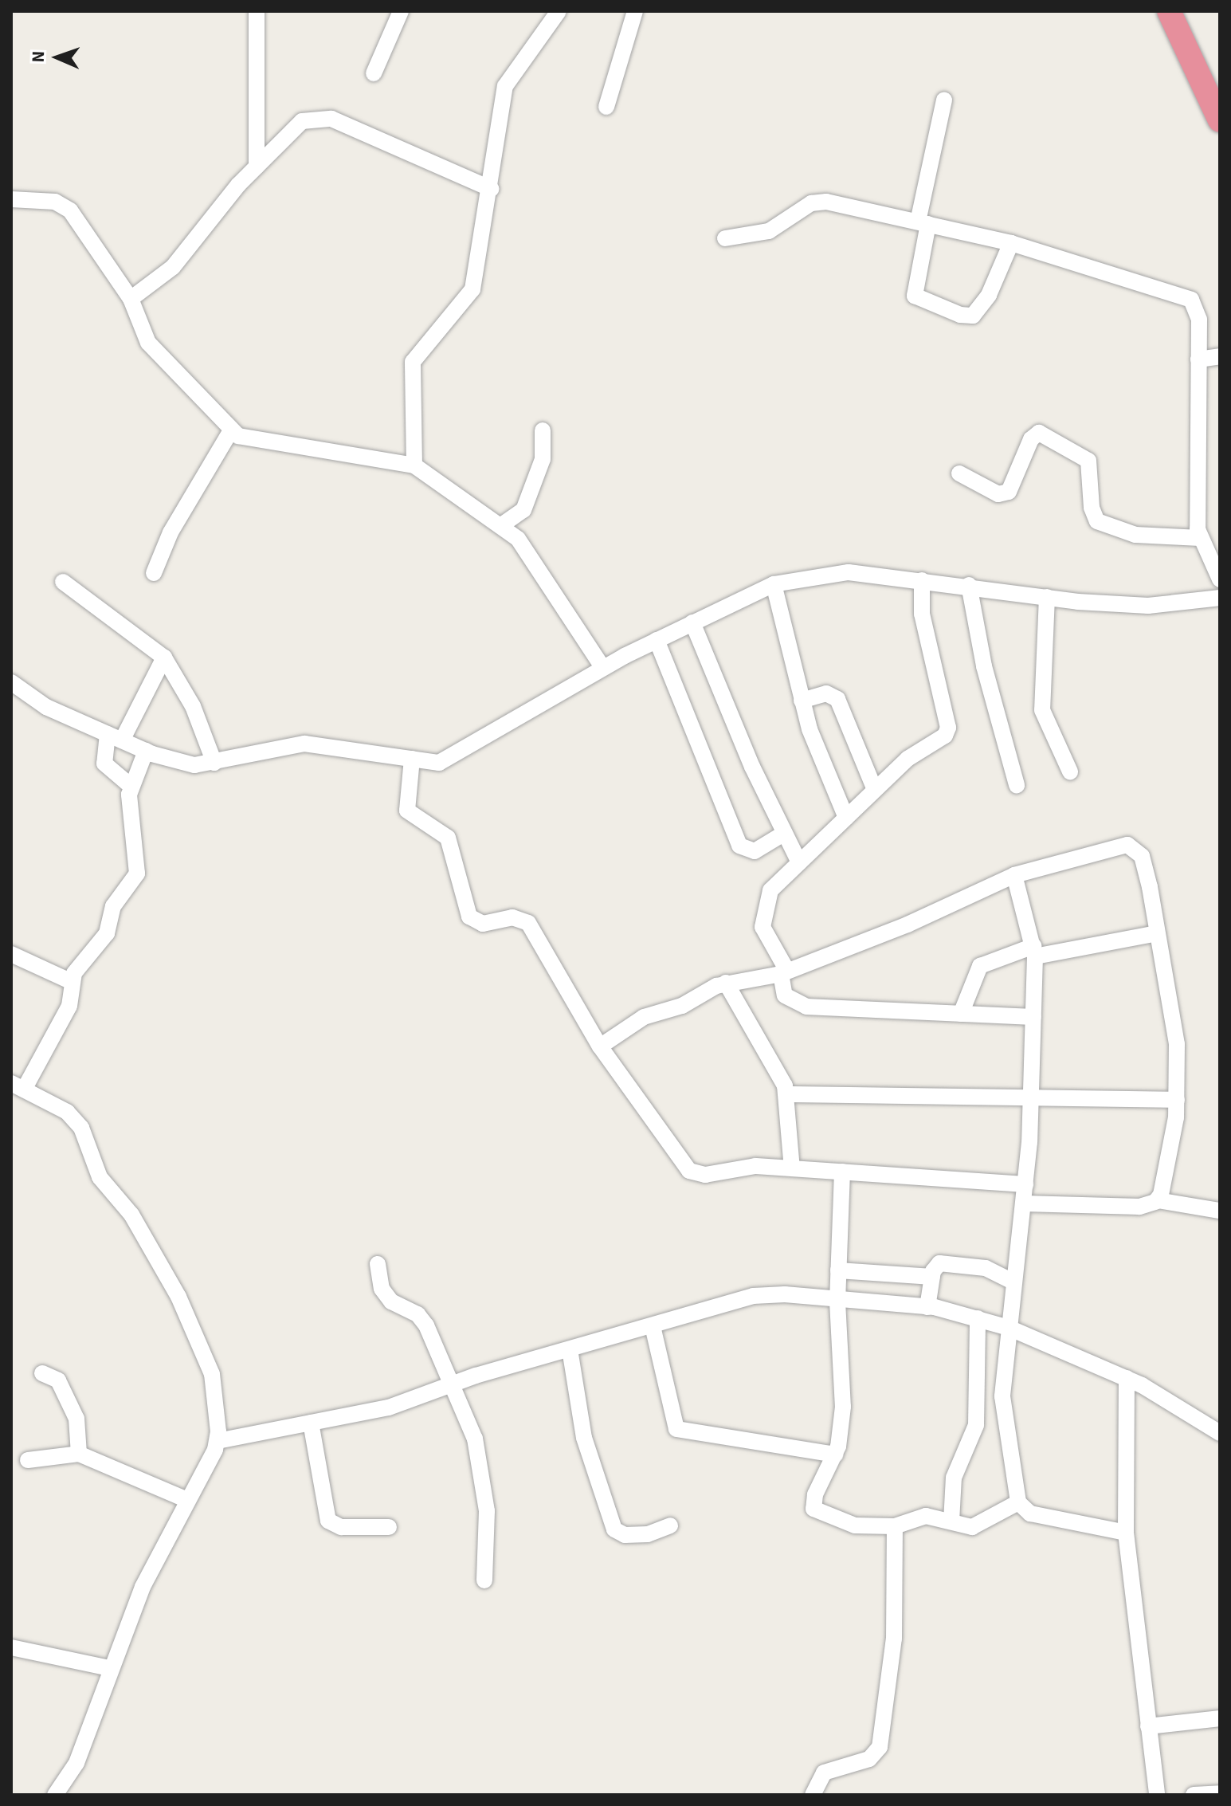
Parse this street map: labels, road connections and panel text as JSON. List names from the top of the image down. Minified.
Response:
{"north":"left"}
